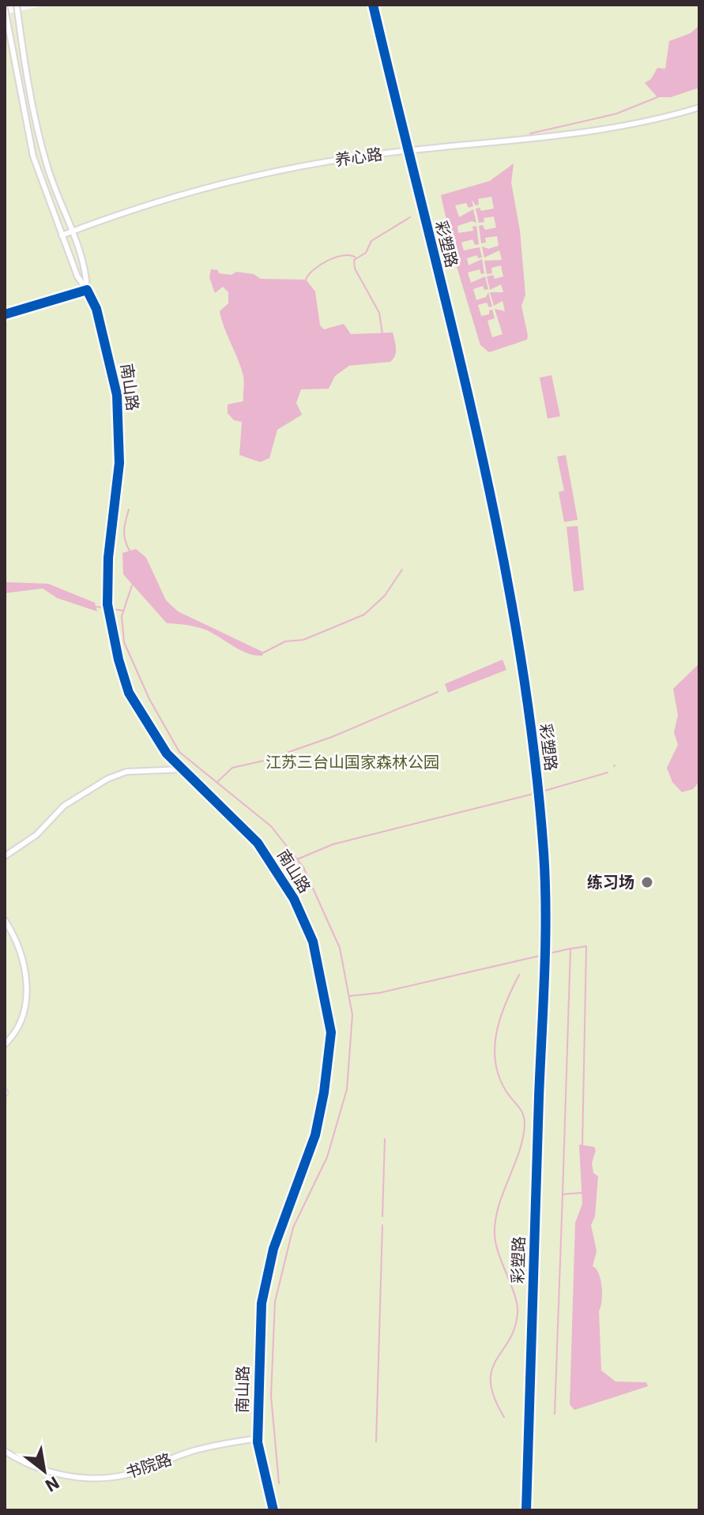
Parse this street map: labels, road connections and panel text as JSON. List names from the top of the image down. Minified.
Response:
{"streets":{"street":["养心路","彩塑路","南山路","书院路"]},"crossings":[["养心路","彩塑路"],["养心路","南山路"],["南山路","书院路"]],"parks":["江苏三台山国家森林公园"],"places":["练习场"],"north":"bottom right"}
